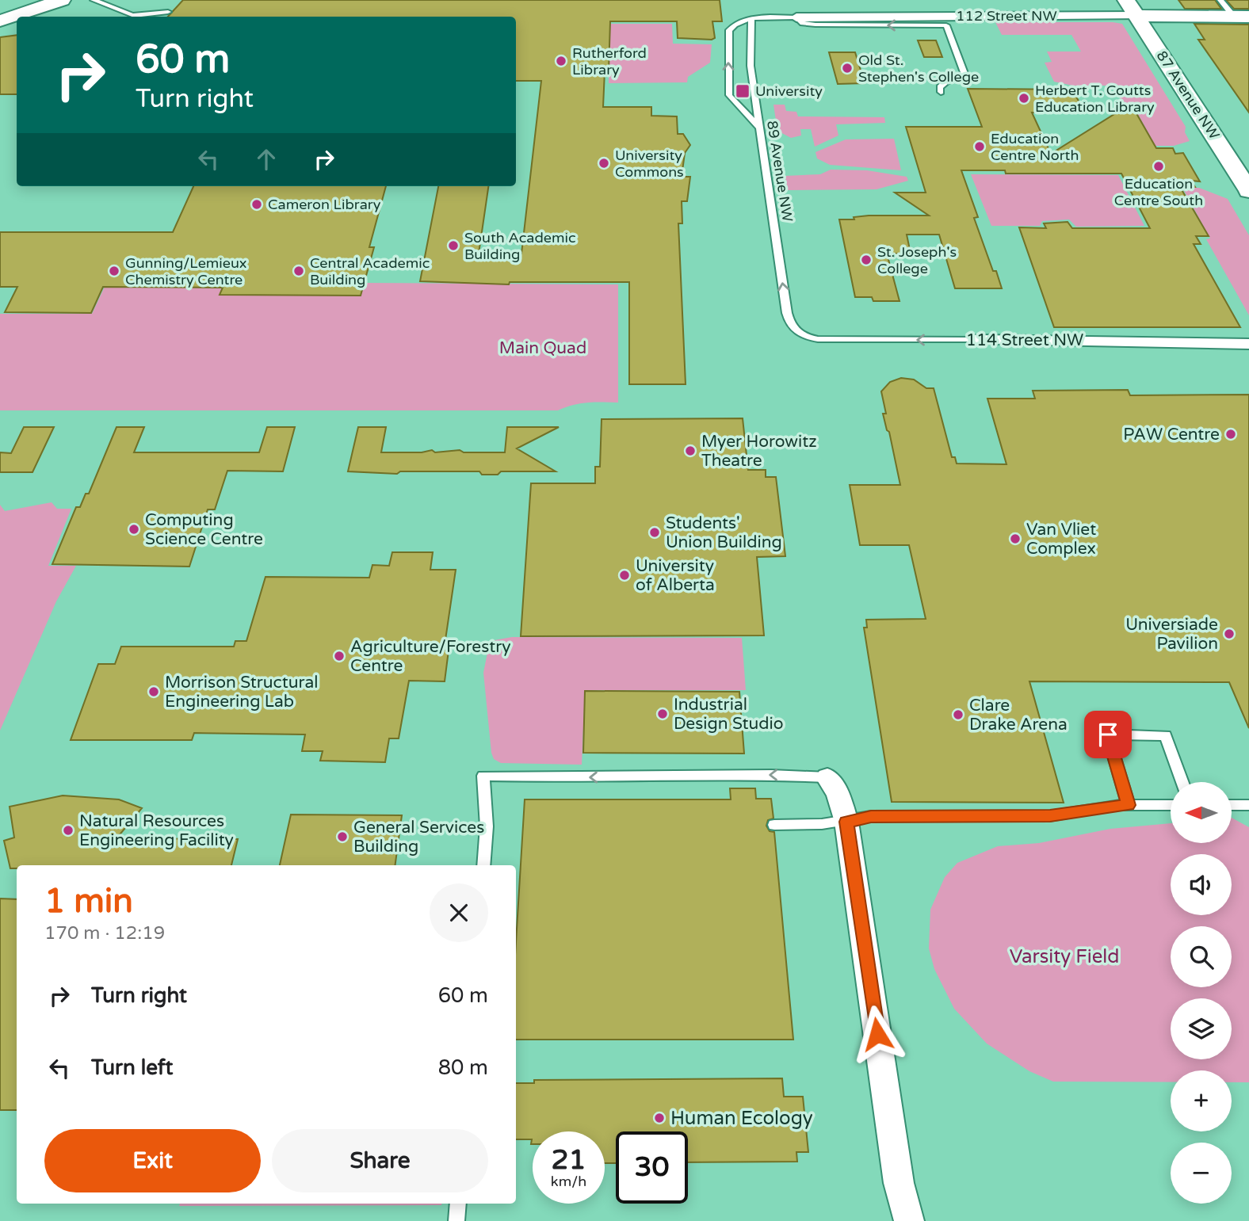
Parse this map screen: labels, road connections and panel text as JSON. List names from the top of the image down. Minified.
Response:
{"streets":{"main road":["112 Street NW","87 Avenue NW"],"street":["114 Street NW"],"lane":["89 Avenue NW"]},"crossings":[["112 Street NW","87 Avenue NW"],["112 Street NW","89 Avenue NW"],["89 Avenue NW","114 Street NW"]],"one_way":["89 Avenue NW","114 Street NW"],"parks":["Main Quad","Varsity Field"],"places":{"other":["Rutherford Library","Old St. Stephen's College","Herbert T. Coutts Education Library","Education Centre North","University Commons","Education Centre South","Cameron Library","South Academic Building","St. Joseph's College","Gunning/Lemieux Chemistry Centre","Central Academic Building","PAW Centre","Myer Horowitz Theatre","Computing Science Centre","Students' Union Building","Van Vliet Complex","University of Alberta","Universiade Pavilion","Agriculture/Forestry Centre","Morrison Structural Engineering Lab","Industrial Design Studio","Clare Drake Arena","Natural Resources Engineering Facility","General Services Building","Human Ecology"],"transit":["University"]},"north":"left","page":{"turn":["60 m","Turn right"],"map_buttons":["+","−"],"heading":["1 min","170 m · 12:19"],"list":[{"name":"Turn right","value":"60 m"},{"name":"Turn left","value":"80 m"}],"buttons":["Exit","Share"],"speed":"21 km/h","limit":"30"}}
